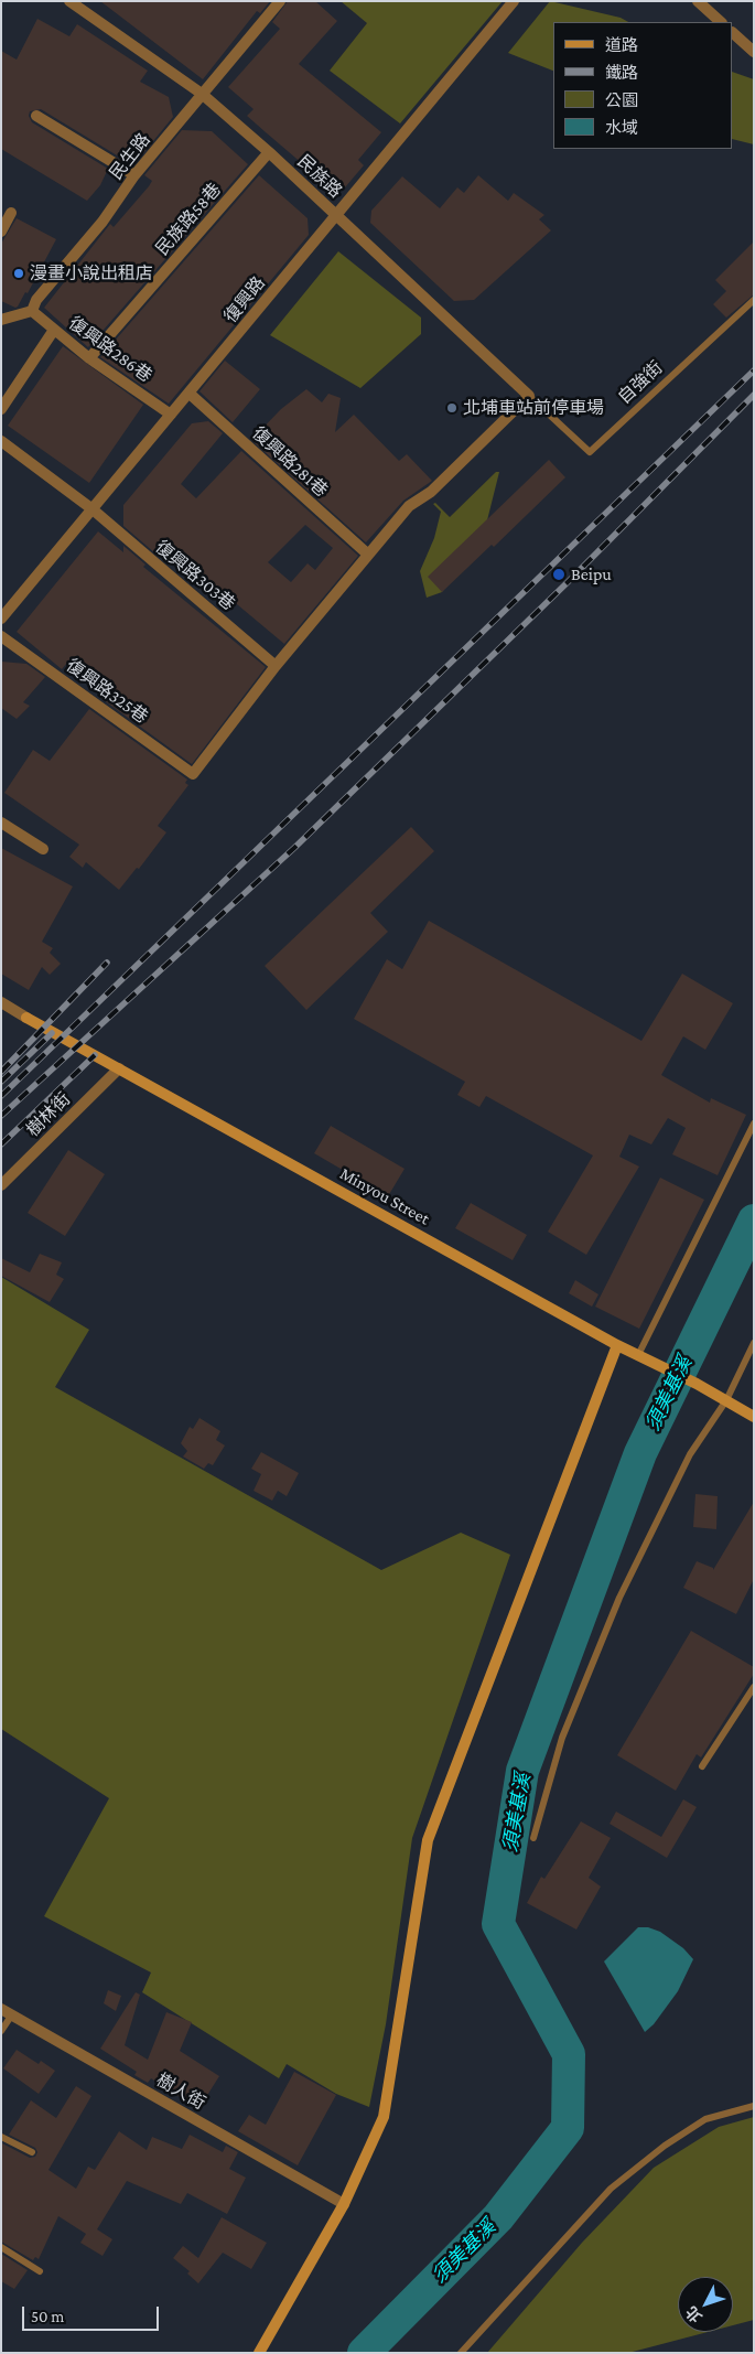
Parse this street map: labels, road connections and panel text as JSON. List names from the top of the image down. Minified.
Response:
{"streets":{"street":["民生路","民族路","民族路58巷","復興路","復興路286巷","復興路281巷","復興路303巷","復興路325巷","樹林街","Minyou Street","樹人街"],"lane":["自強街"]},"crossings":[["民生路","民族路"],["民生路","復興路286巷"],["民族路","民族路58巷"],["民族路","復興路"],["民族路","自強街"],["民族路58巷","復興路286巷"],["復興路","復興路286巷"],["復興路","復興路281巷"],["復興路","復興路303巷"],["復興路303巷","復興路325巷"],["樹林街","Minyou Street"]],"water":["須美基溪"],"places":["漫畫小說出租店","北埔車站前停車場","Beipu"],"legend":["道路","鐵路","公園","水域"],"scale_bar":"50 m","north":"bottom left"}
